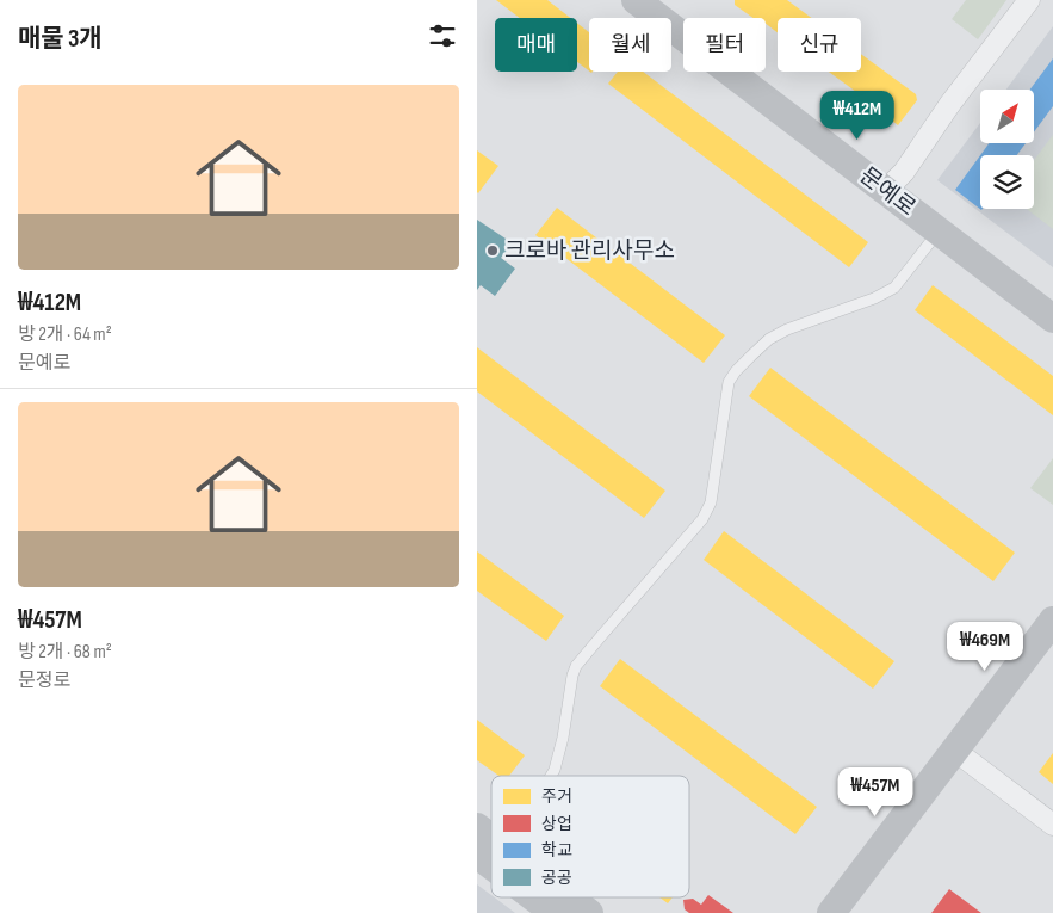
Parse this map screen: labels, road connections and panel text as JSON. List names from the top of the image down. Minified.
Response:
{"streets":{"main road":["문예로"]},"places":["크로바 관리사무소"],"legend":["주거","상업","학교","공공"],"north":"top right","page":{"heading":"매물 3개","chip":["매매","월세","필터","신규"],"list":[{"name":"₩412M","note":"방 2개 · 64 m² · 문예로"},{"name":"₩457M","note":"방 2개 · 68 m² · 문정로"}],"price":["₩412M","₩469M","₩457M"]}}
